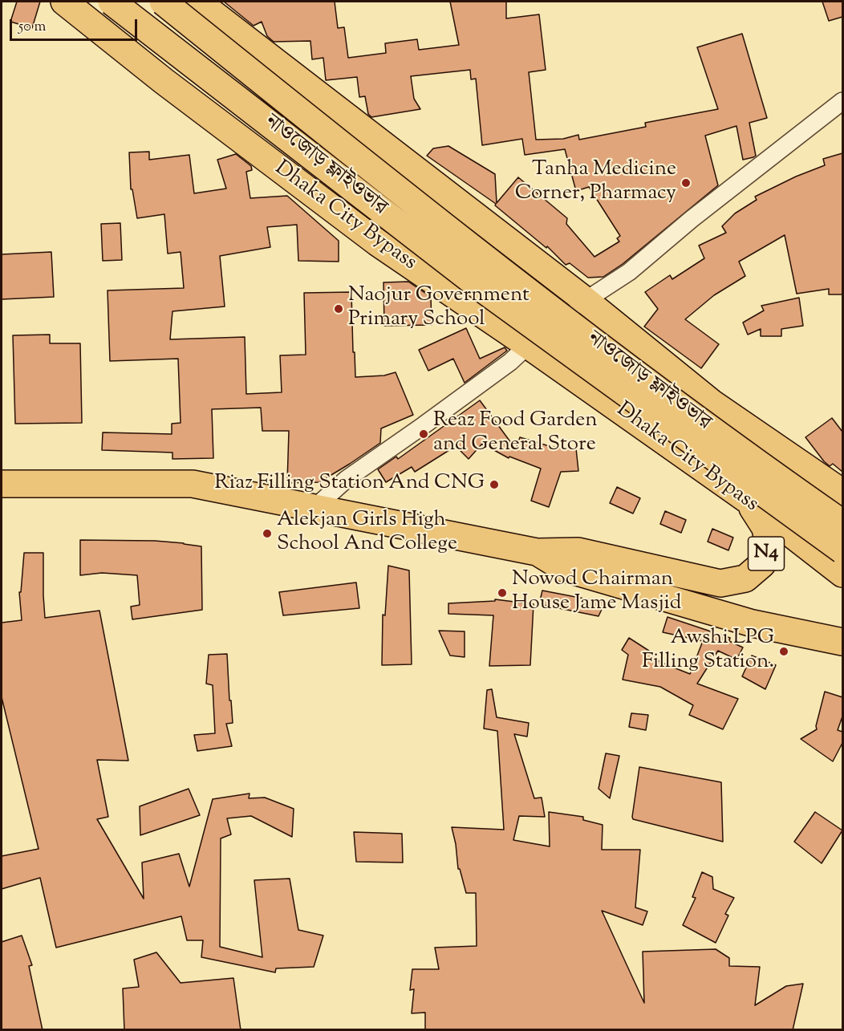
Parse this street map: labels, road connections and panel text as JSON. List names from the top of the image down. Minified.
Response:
{"streets":{"highway":["নাওজোড় ফ্লাইওভার","Dhaka City Bypass","N4"]},"crossings":[["Dhaka City Bypass","N4"]],"places":["Tanha Medicine Corner, Pharmacy","Naojur Government Primary School","Reaz Food Garden and General Store","Riaz Filling Station And CNG","Alekjan Girls High School And College","Nowod Chairman House Jame Masjid","Awshi LPG Filling Station."],"scale_bar":"50 m"}
